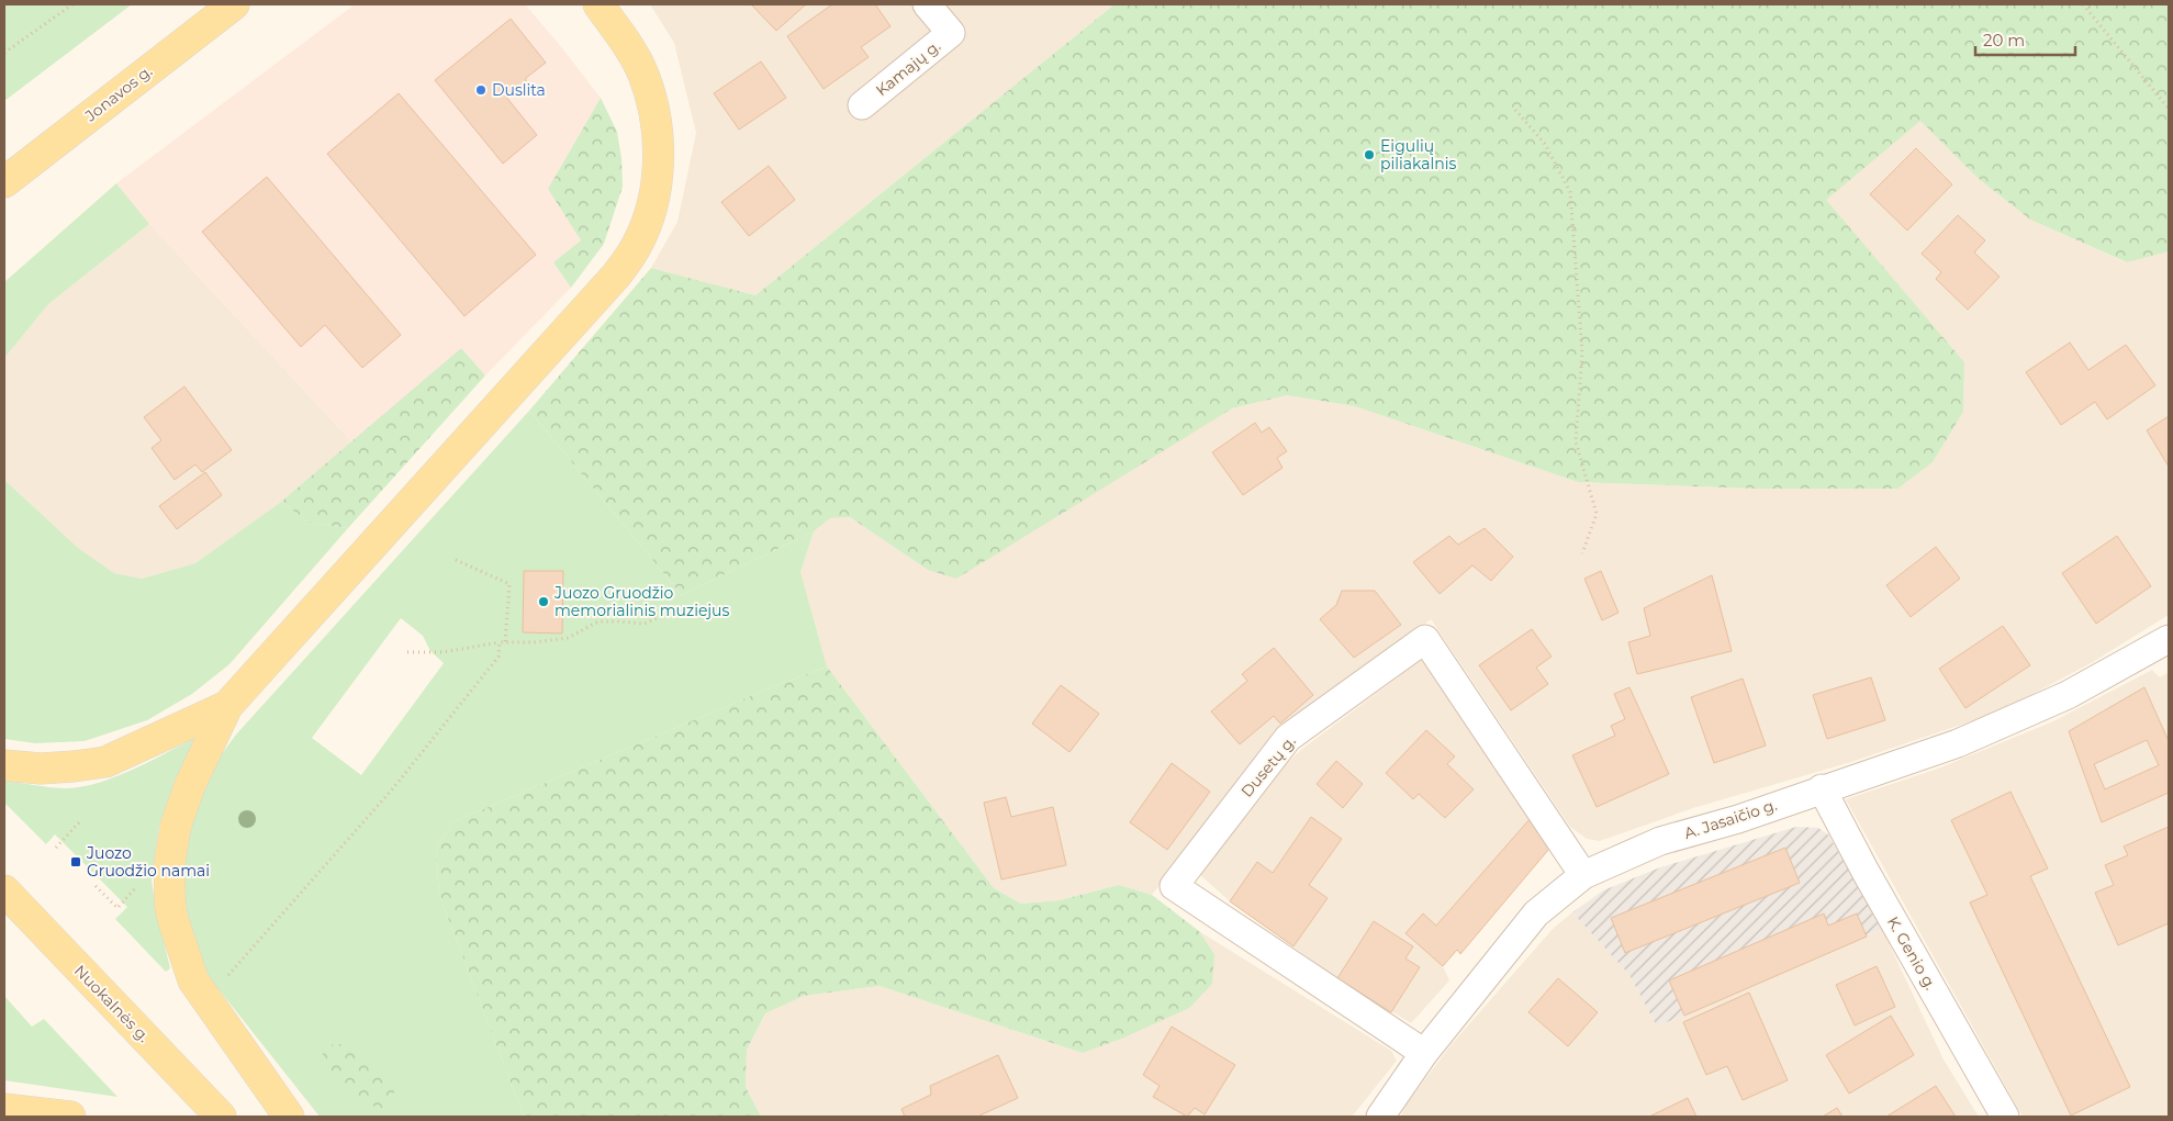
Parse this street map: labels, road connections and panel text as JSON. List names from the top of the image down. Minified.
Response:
{"streets":{"main road":["Jonavos g.","Nuokalnės g."],"street":["Kamajų g.","Dusetų g.","A. Jasaičio g.","K. Genio g."]},"crossings":[["Dusetų g.","A. Jasaičio g."],["A. Jasaičio g.","K. Genio g."]],"places":{"other":["Duslita","Eigulių piliakalnis","Juozo Gruodžio memorialinis muziejus"],"transit":["Juozo Gruodžio namai"]},"scale_bar":"20 m"}
